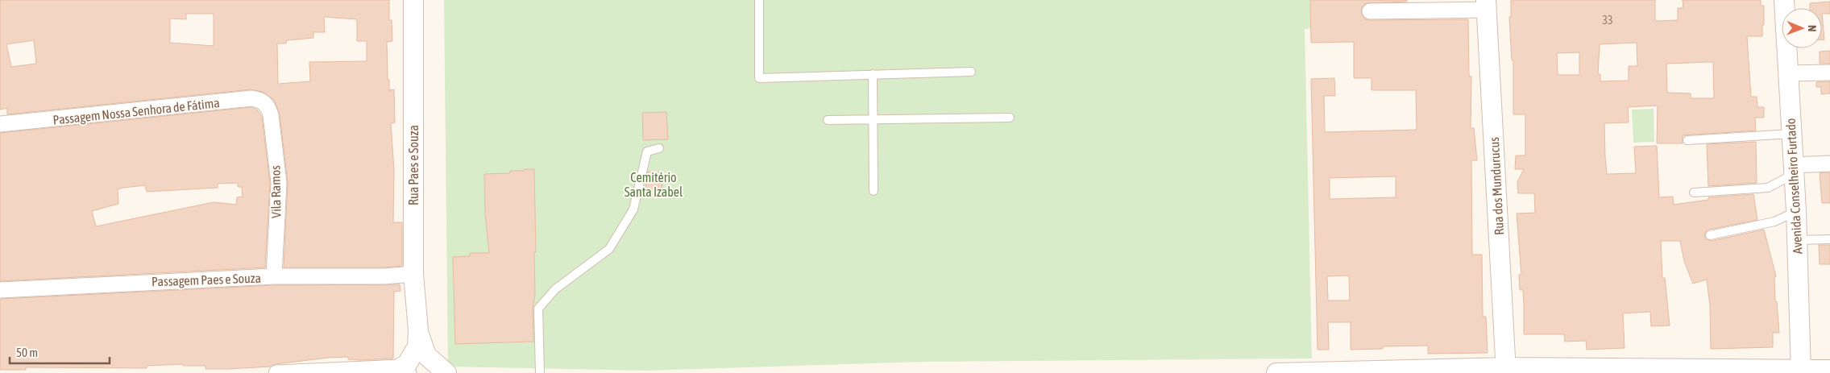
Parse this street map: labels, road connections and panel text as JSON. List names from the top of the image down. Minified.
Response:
{"streets":{"street":["Passagem Nossa Senhora de Fátima","Rua Paes e Souza","Rua dos Mundurucus","Avenida Conselheiro Furtado","Vila Ramos","Passagem Paes e Souza"]},"crossings":[["Passagem Nossa Senhora de Fátima","Vila Ramos"],["Rua Paes e Souza","Passagem Paes e Souza"],["Vila Ramos","Passagem Paes e Souza"]],"parks":["Cemitério Santa Izabel"],"house_numbers":["33"],"scale_bar":"50 m","north":"right"}
